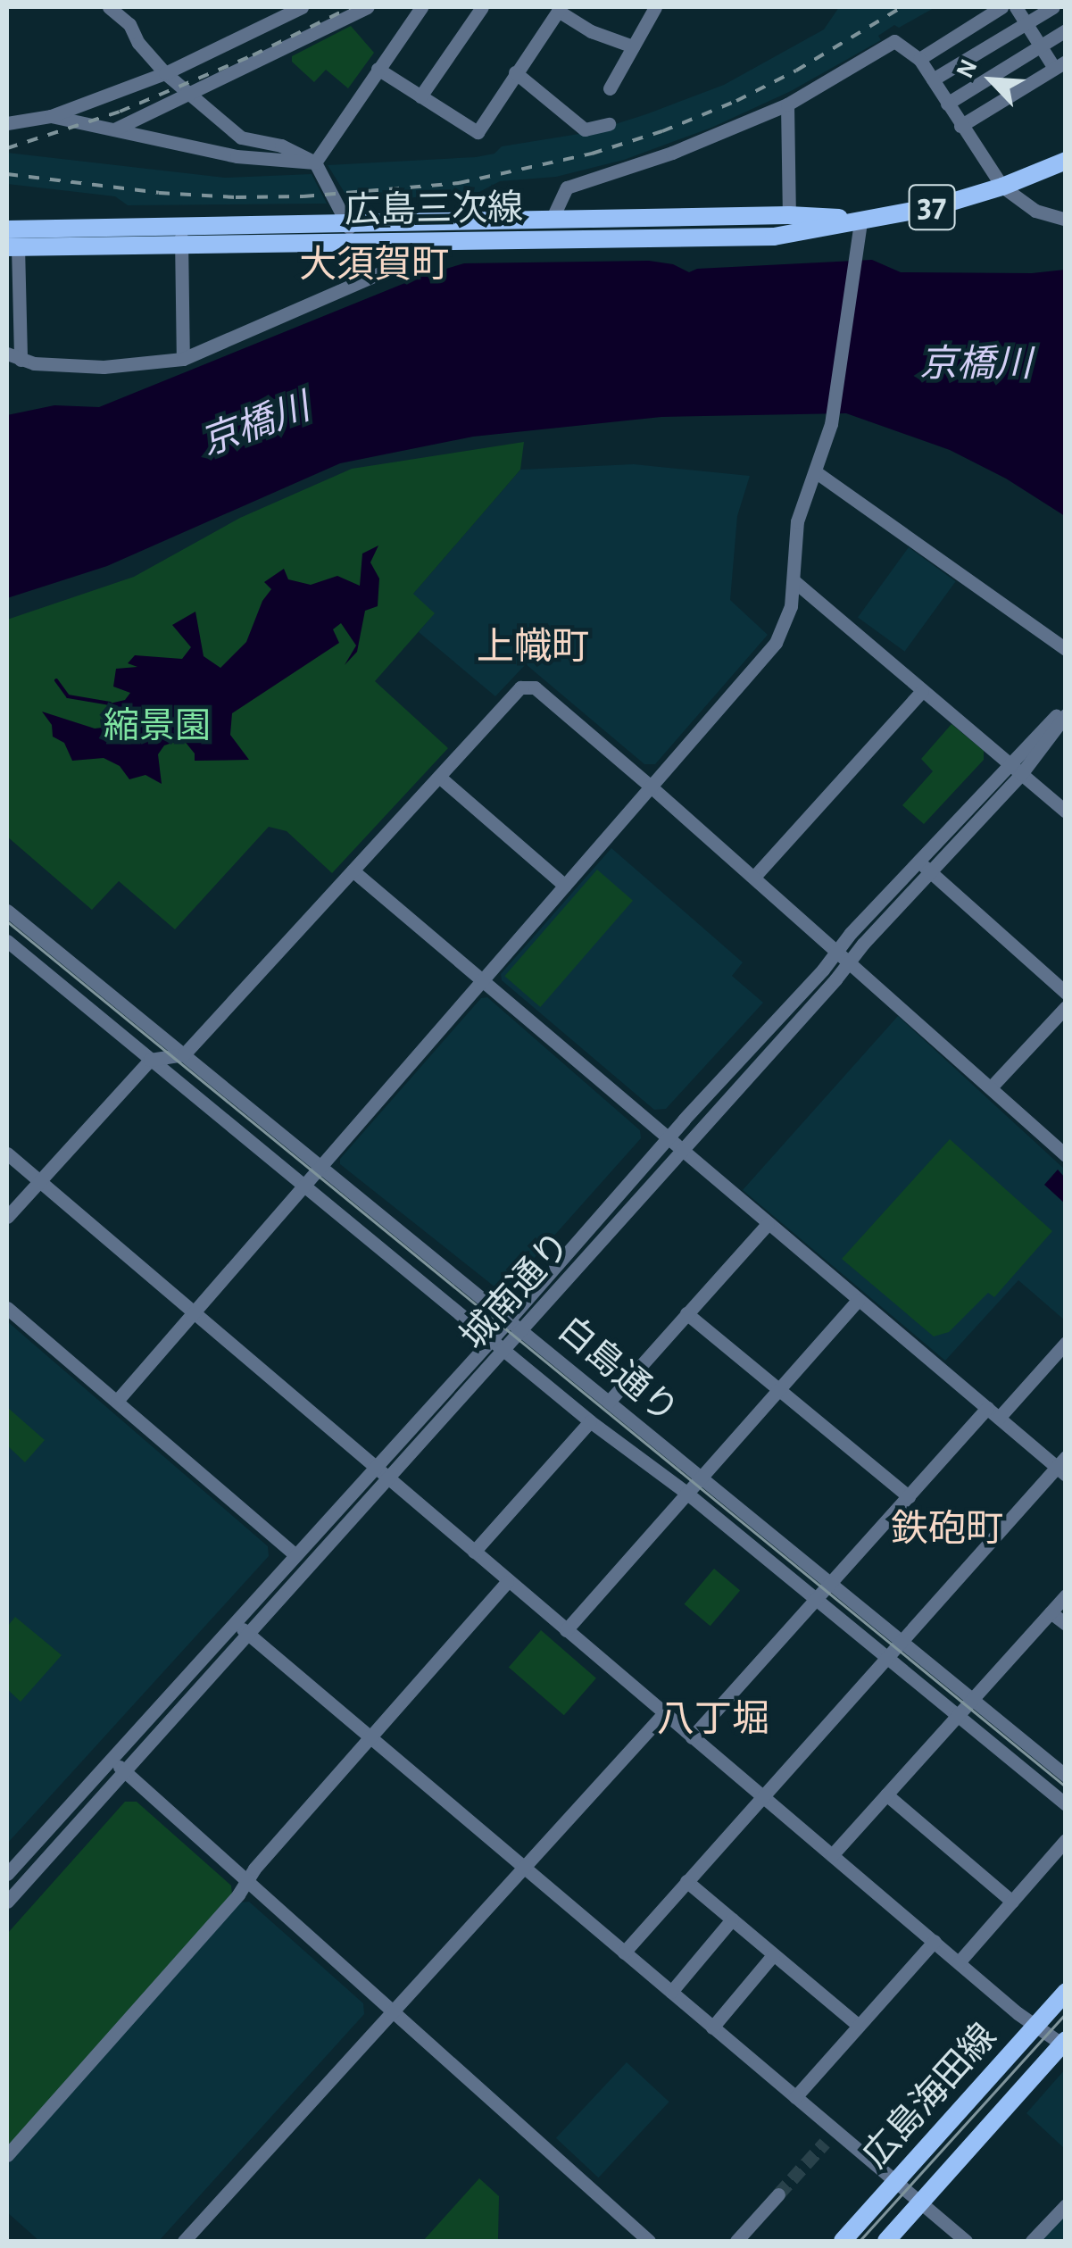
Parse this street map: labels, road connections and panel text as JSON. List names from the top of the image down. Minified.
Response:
{"streets":{"main road":["37","広島三次線","広島海田線"],"street":["城南通り","白島通り"]},"crossings":[["城南通り","白島通り"]],"districts":["大須賀町","上幟町","鉄砲町","八丁堀"],"water":["京橋川"],"parks":["縮景園"],"north":"top left"}
